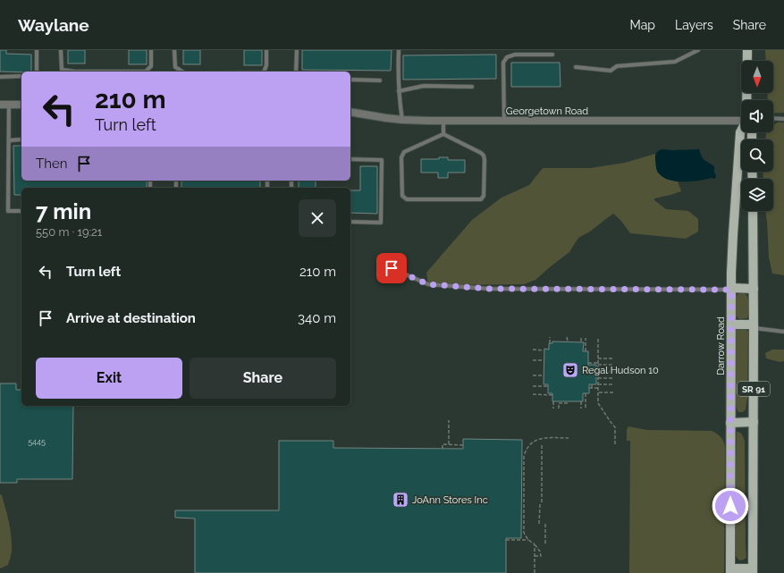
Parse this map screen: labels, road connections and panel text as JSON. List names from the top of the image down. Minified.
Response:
{"streets":{"main road":["Darrow Road","SR 91"],"street":["Georgetown Road"]},"places":{"theatre":["Regal Hudson 10"],"building":["JoAnn Stores Inc"]},"house_numbers":["5445"],"north":"bottom","page":{"header":"Waylane","nav":["Map","Layers","Share"],"turn":["210 m","Turn left"],"then":"Then","heading":["7 min","550 m · 19:21"],"list":[{"name":"Turn left","value":"210 m"},{"name":"Arrive at destination","value":"340 m"}],"buttons":["Exit","Share"]}}
